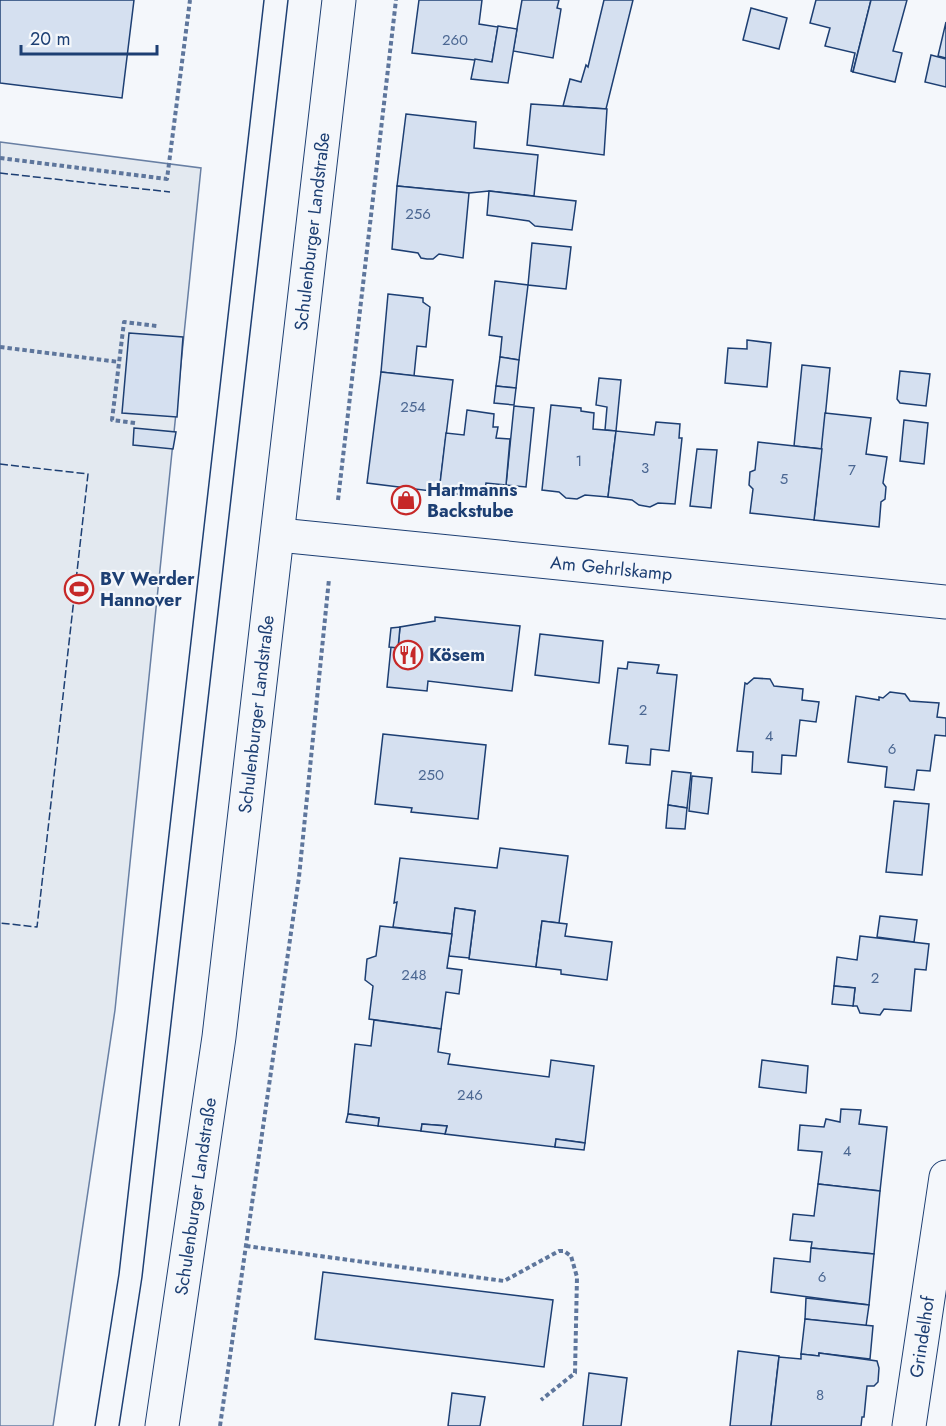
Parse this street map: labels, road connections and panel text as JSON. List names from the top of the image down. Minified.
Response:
{"streets":{"main road":["Schulenburger Landstraße","Am Gehrlskamp","Grindelhof"]},"crossings":[["Schulenburger Landstraße","Am Gehrlskamp"]],"places":{"shop":["Hartmanns Backstube"],"sports":["BV Werder Hannover"],"restaurant":["Kösem"]},"house_numbers":["260","256","254","1","3","7","5","2","4","6","250","248","2","246","4","6","8"],"scale_bar":"20 m"}
